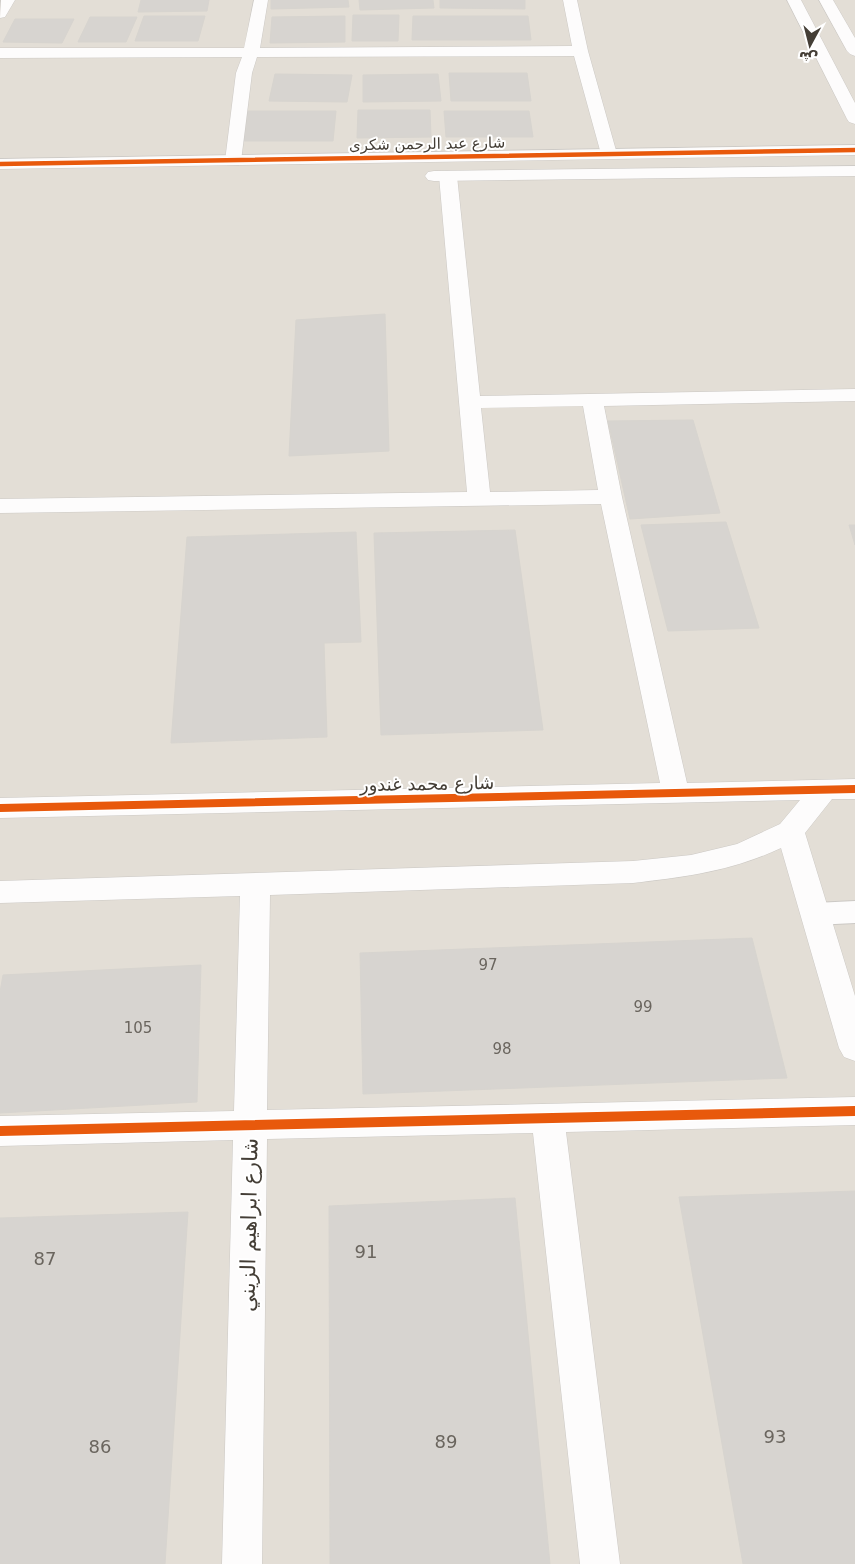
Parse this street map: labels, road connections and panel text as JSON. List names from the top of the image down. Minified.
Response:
{"streets":{"street":["شارع عبد الرحمن شكرى","شارع محمد غندور","شارع ابراهيم الزيني"]},"house_numbers":["97","99","105","98","91","87","93","89","86"],"north":"bottom"}
